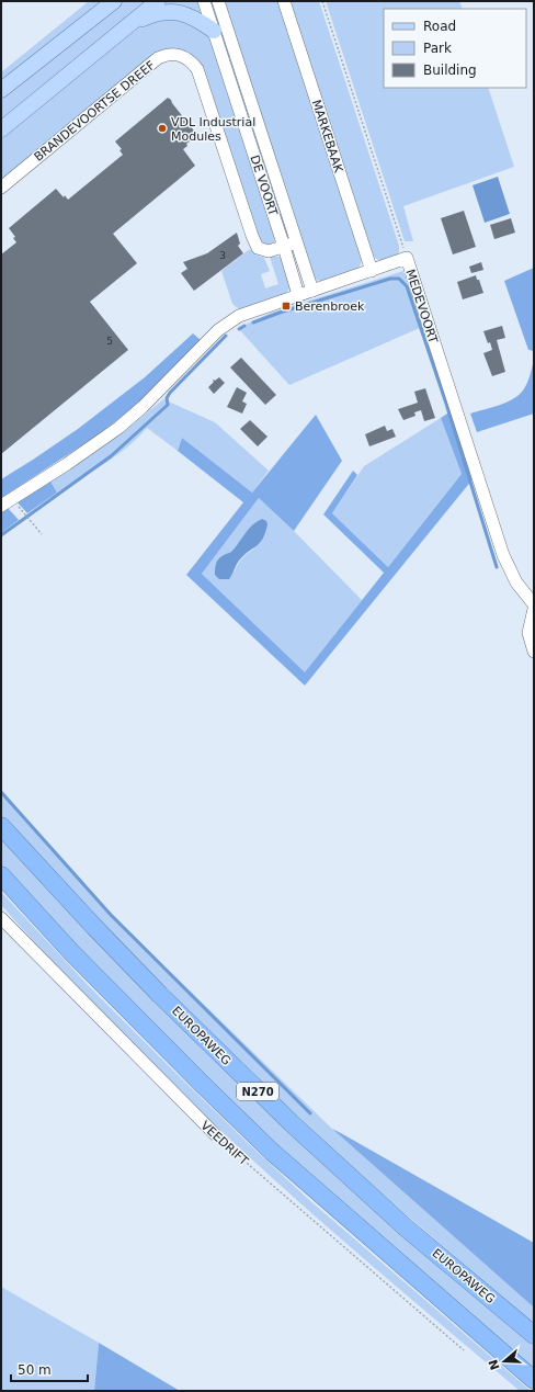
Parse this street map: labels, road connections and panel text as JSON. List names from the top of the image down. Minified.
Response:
{"streets":{"highway":["EUROPAWEG","N270"],"street":["BRANDEVOORTSE DREEF","MARKEBAAK","DE VOORT","MEDEVOORT","VEEDRIFT"]},"crossings":[["BRANDEVOORTSE DREEF","DE VOORT"]],"places":{"other":["VDL Industrial Modules"],"transit":["Berenbroek"]},"house_numbers":["3","5"],"legend":["Road","Park","Building"],"scale_bar":"50 m","north":"left"}
